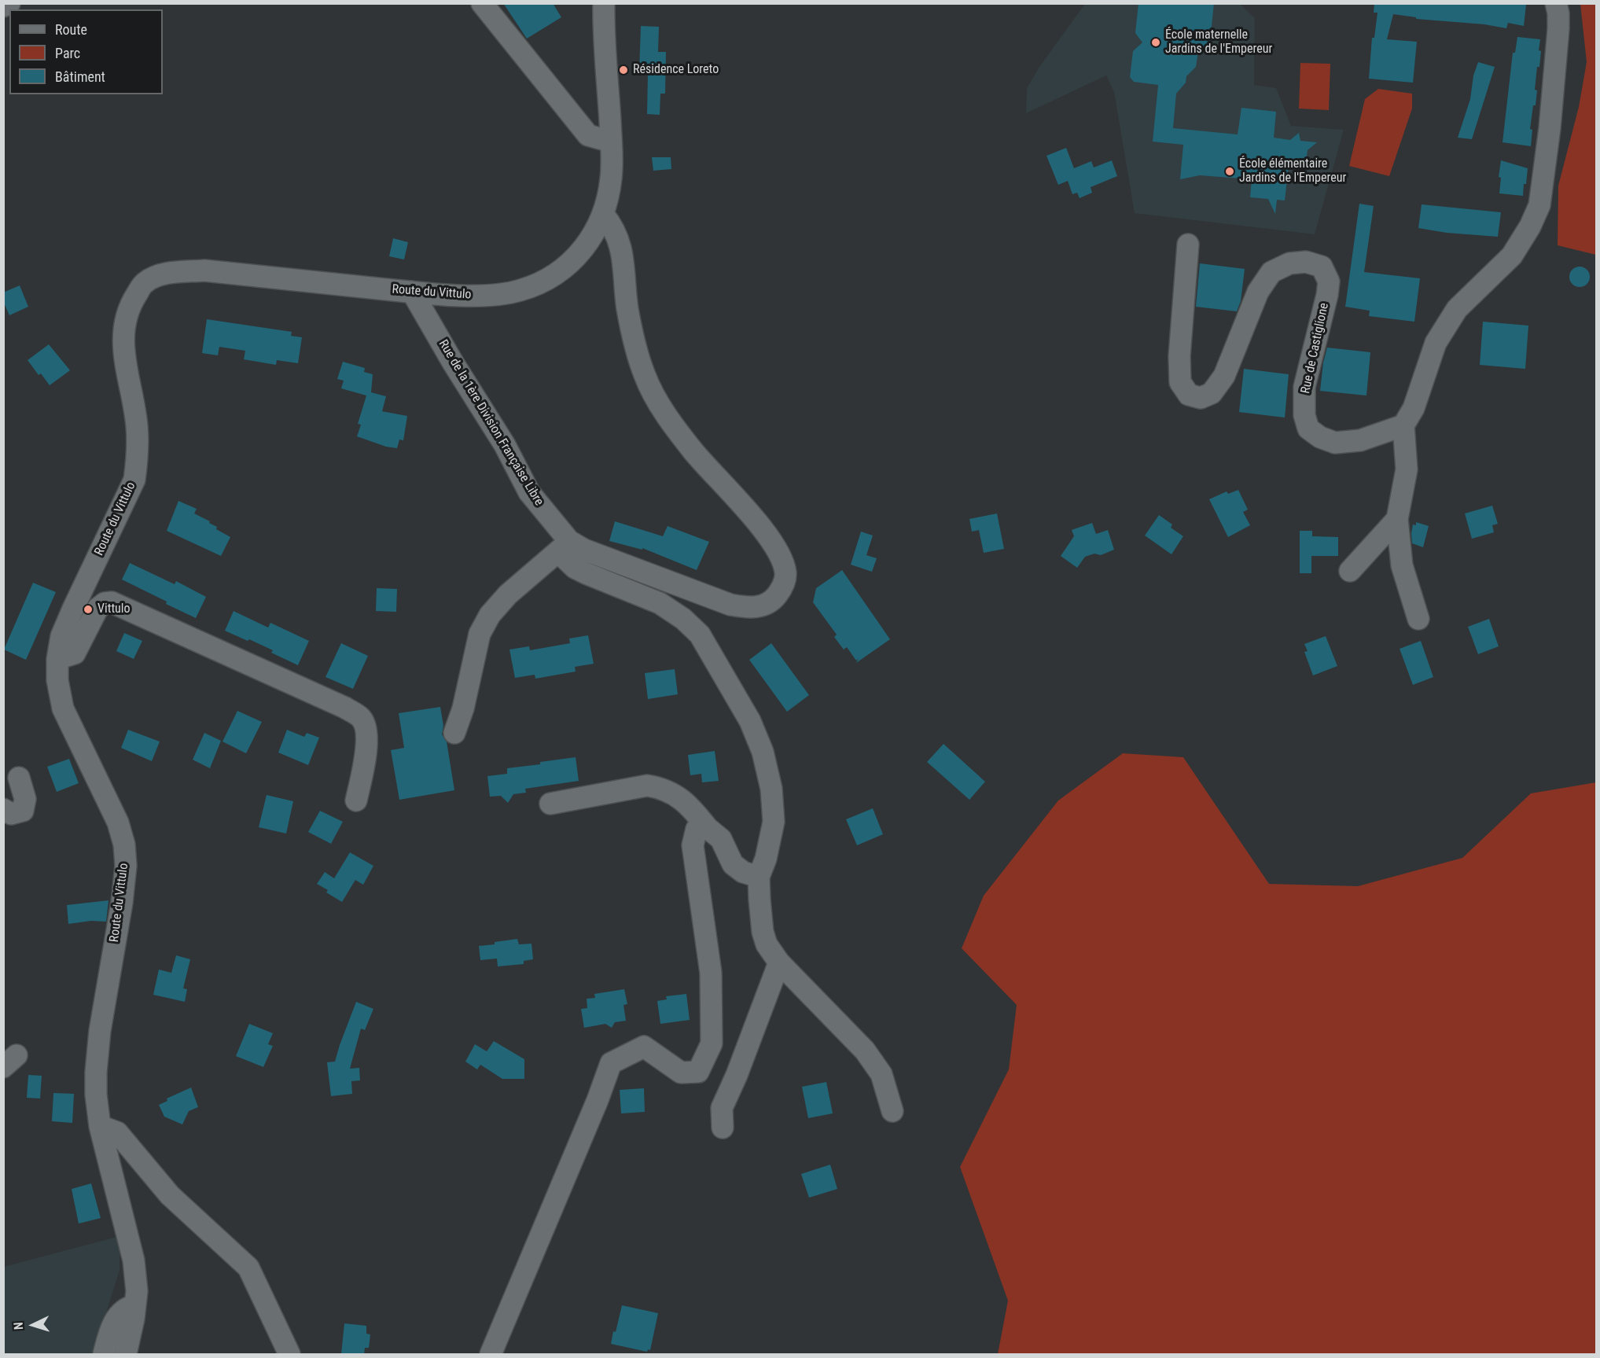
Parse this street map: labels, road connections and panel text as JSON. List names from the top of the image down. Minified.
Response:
{"streets":{"street":["Route du Vittulo","Rue de Castiglione","Rue de la 1ère Division Française Libre"]},"crossings":[["Route du Vittulo","Rue de la 1ère Division Française Libre"]],"places":["École maternelle Jardins de l'Empereur","Résidence Loreto","École élémentaire Jardins de l'Empereur","Vittulo"],"legend":["Route","Parc","Bâtiment"],"north":"left"}
